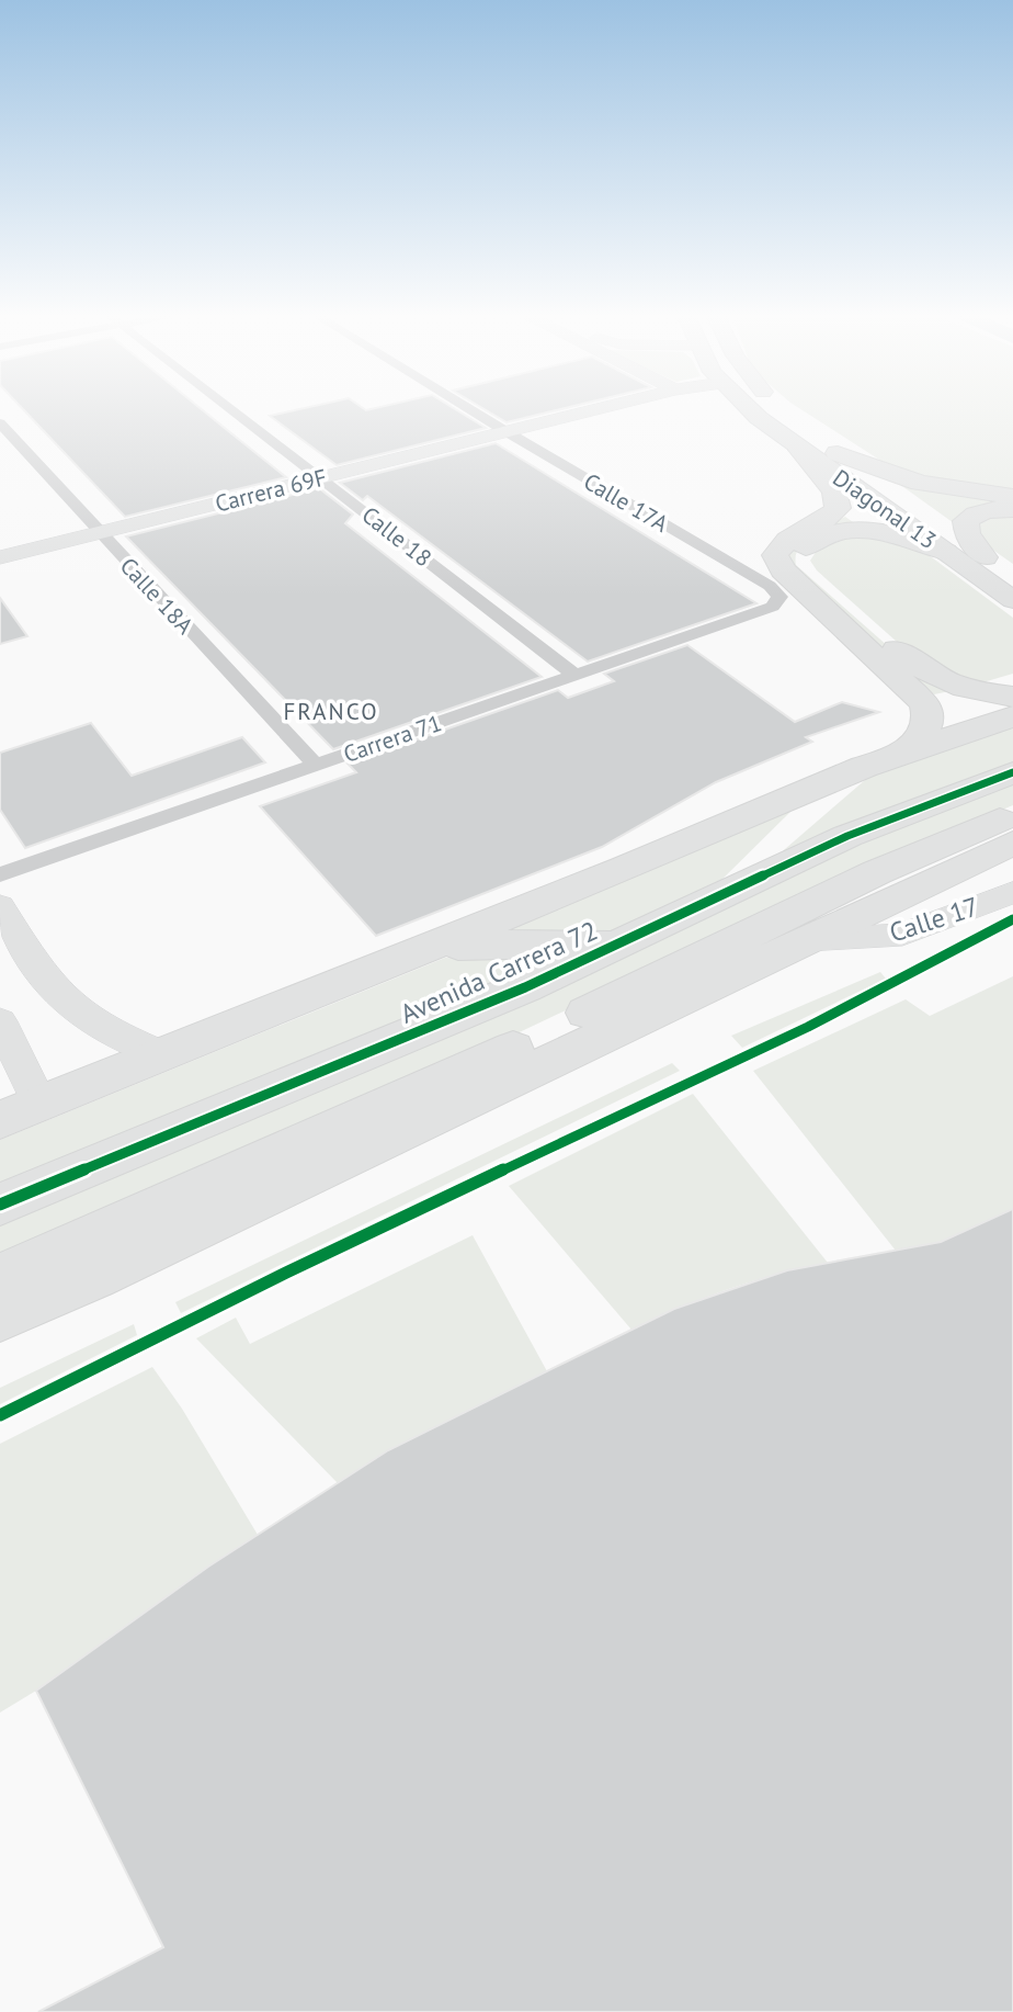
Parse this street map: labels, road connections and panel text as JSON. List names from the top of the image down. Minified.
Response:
{"streets":{"highway":["Avenida Carrera 72"],"main road":["Diagonal 13"],"street":["Carrera 69F","Calle 17A","Calle 18","Calle 18A","Carrera 71","Calle 17"]},"crossings":[["Carrera 69F","Calle 17A"],["Carrera 69F","Calle 18"],["Carrera 69F","Calle 18A"],["Calle 17A","Carrera 71"],["Calle 18","Carrera 71"],["Calle 18A","Carrera 71"]],"districts":["FRANCO"]}
